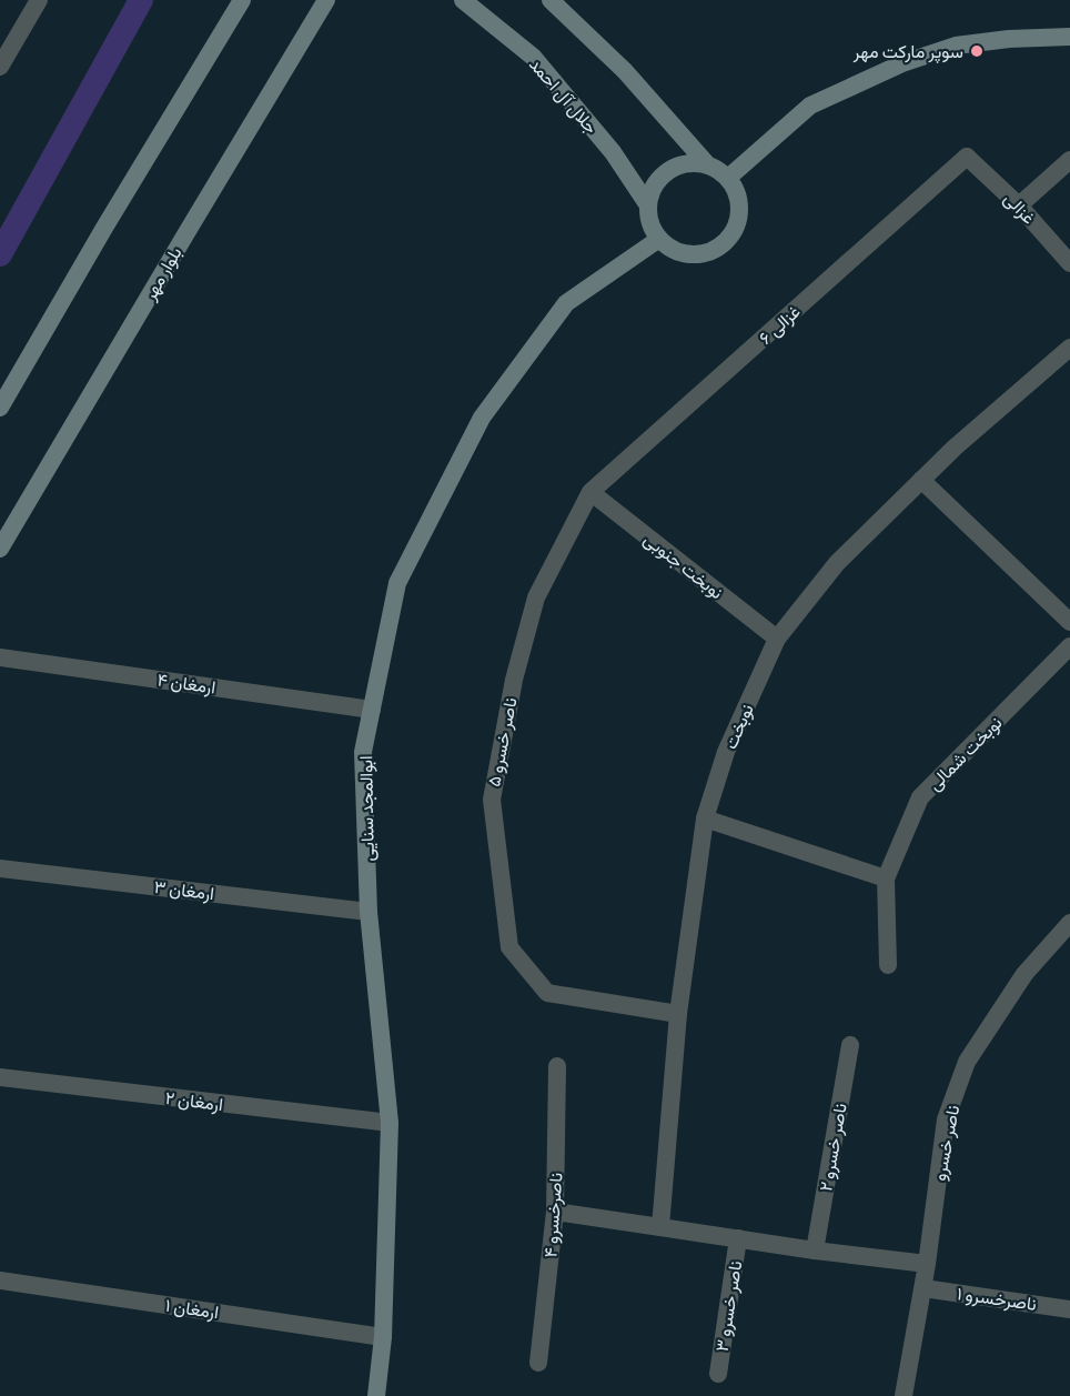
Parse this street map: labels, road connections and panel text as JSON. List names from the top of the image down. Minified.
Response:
{"streets":{"main road":["جلال آل احمد","بلوار مهر","ابوالمجد سنایی"],"street":["غزالی","غزالی ۶","نوبخت جنوبی","ارمغان ۴","نوبخت","ناصر خسرو ۵","نوبخت شمالی","ارمغان ۳","ارمغان ۲","ناصر خسرو","ناصر خسرو ۲","ناصرخسرو ۴","ناصرخسرو ۱","ناصر خسرو ۳","ارمغان ۱"]},"crossings":[["جلال آل احمد","ابوالمجد سنایی"],["غزالی","غزالی ۶"],["غزالی ۶","نوبخت جنوبی"],["غزالی ۶","ناصر خسرو ۵"],["نوبخت جنوبی","نوبخت"],["نوبخت جنوبی","ناصر خسرو ۵"],["ارمغان ۴","ابوالمجد سنایی"],["نوبخت","ناصر خسرو ۵"],["ابوالمجد سنایی","ارمغان ۳"],["ابوالمجد سنایی","ارمغان ۲"],["ابوالمجد سنایی","ارمغان ۱"],["ناصر خسرو","ناصرخسرو ۱"]],"places":["سوپر مارکت مهر"]}
